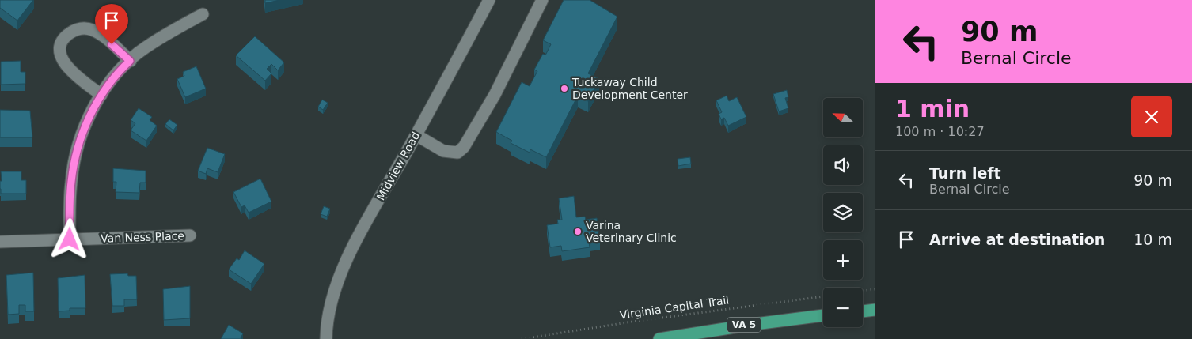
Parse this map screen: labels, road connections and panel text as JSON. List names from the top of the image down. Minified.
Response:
{"streets":{"main road":["VA 5"],"street":["Midview Road","Van Ness Place"],"path":["Virginia Capital Trail"]},"places":["Tuckaway Child Development Center","Varina Veterinary Clinic"],"north":"top left","page":{"turn":["90 m","Bernal Circle"],"heading":["1 min","100 m · 10:27"],"map_buttons":["+","−"],"list":[{"name":"Turn left","note":"Bernal Circle","value":"90 m"},{"name":"Arrive at destination","value":"10 m"}]}}
